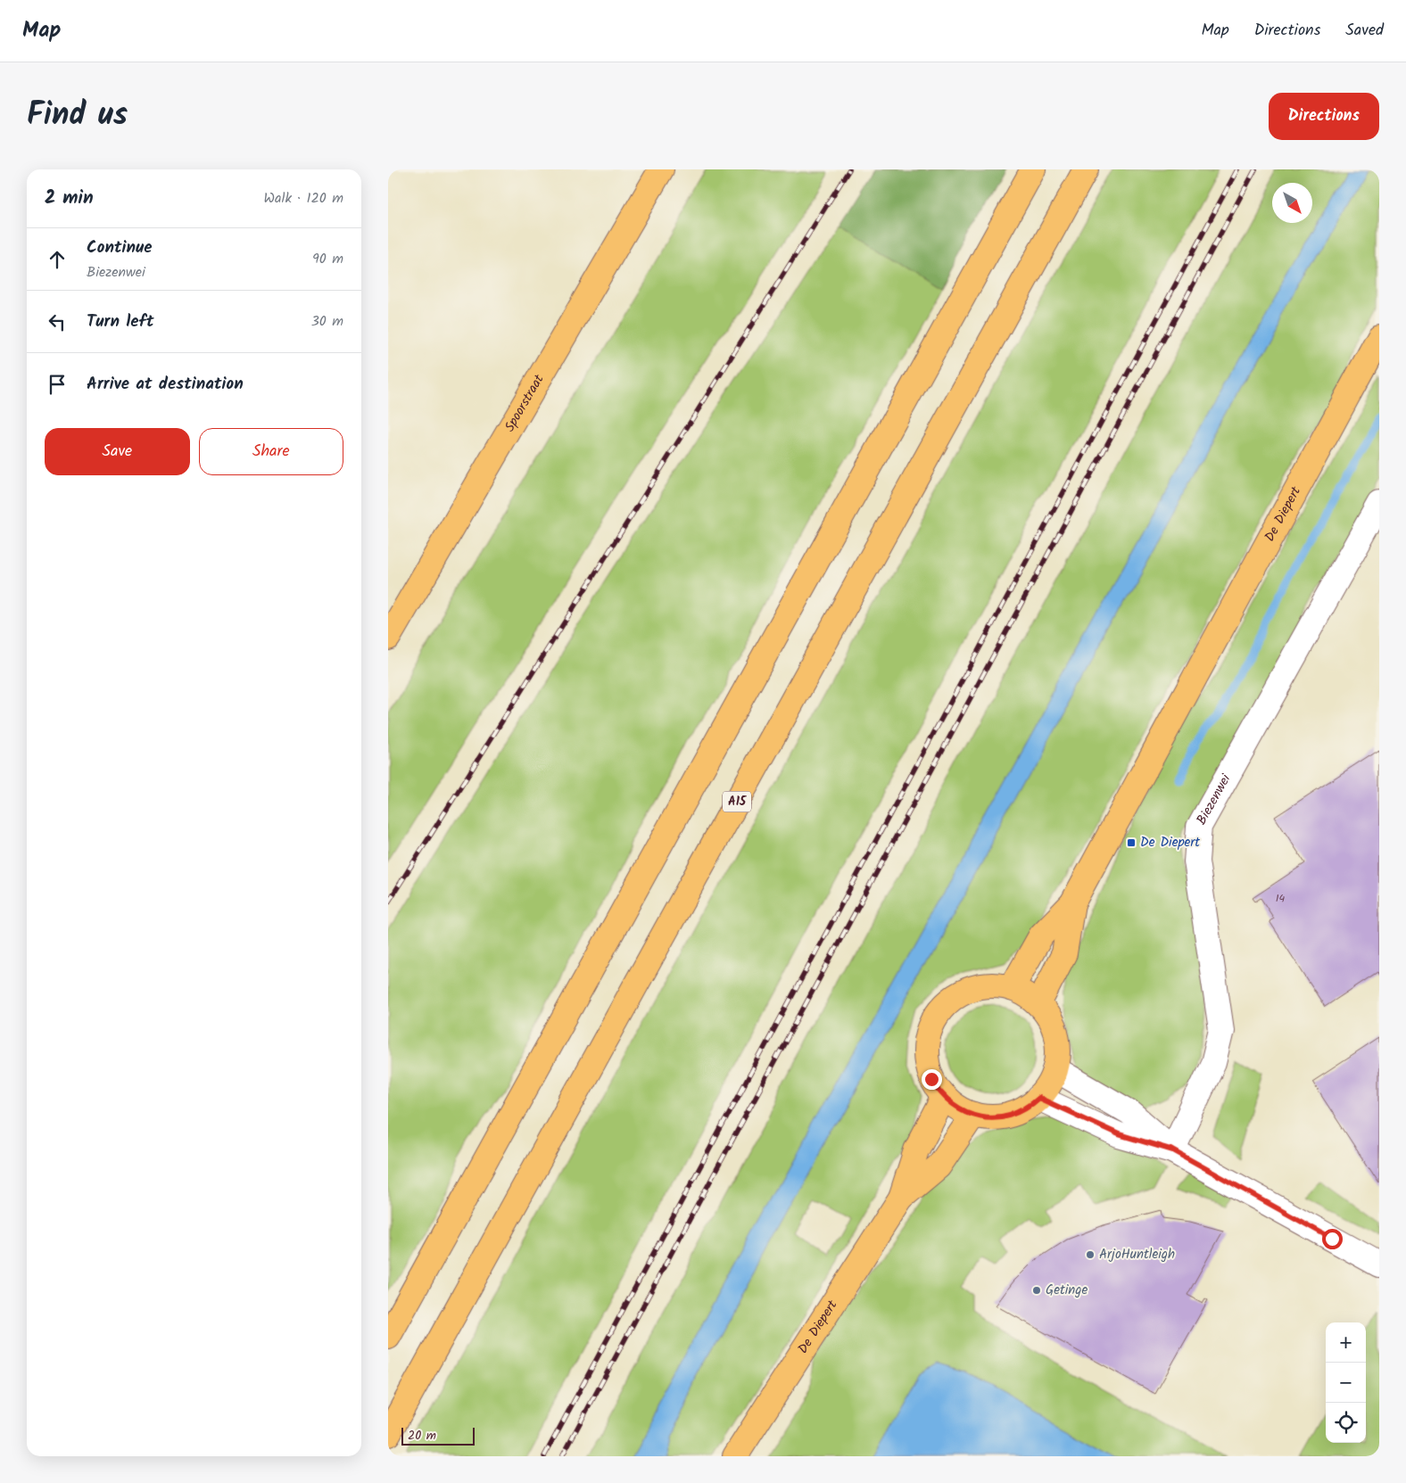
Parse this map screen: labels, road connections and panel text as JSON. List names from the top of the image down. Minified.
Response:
{"streets":{"main road":["Spoorstraat","De Diepert","A15"],"street":["Biezenwei"]},"places":{"transit":["De Diepert"],"other":["ArjoHuntleigh","Getinge"]},"house_numbers":["14"],"scale_bar":"20 m","north":"bottom right","page":{"header":"Map","nav":["Map","Directions","Saved"],"title":"Find us","buttons":["Directions",["Save","Share"]],"heading":["2 min","Walk · 120 m"],"list":[["Continue","Biezenwei","90 m"],["Turn left","30 m"],"Arrive at destination"],"map_buttons":["+","−"],"scale":"20 m"}}
